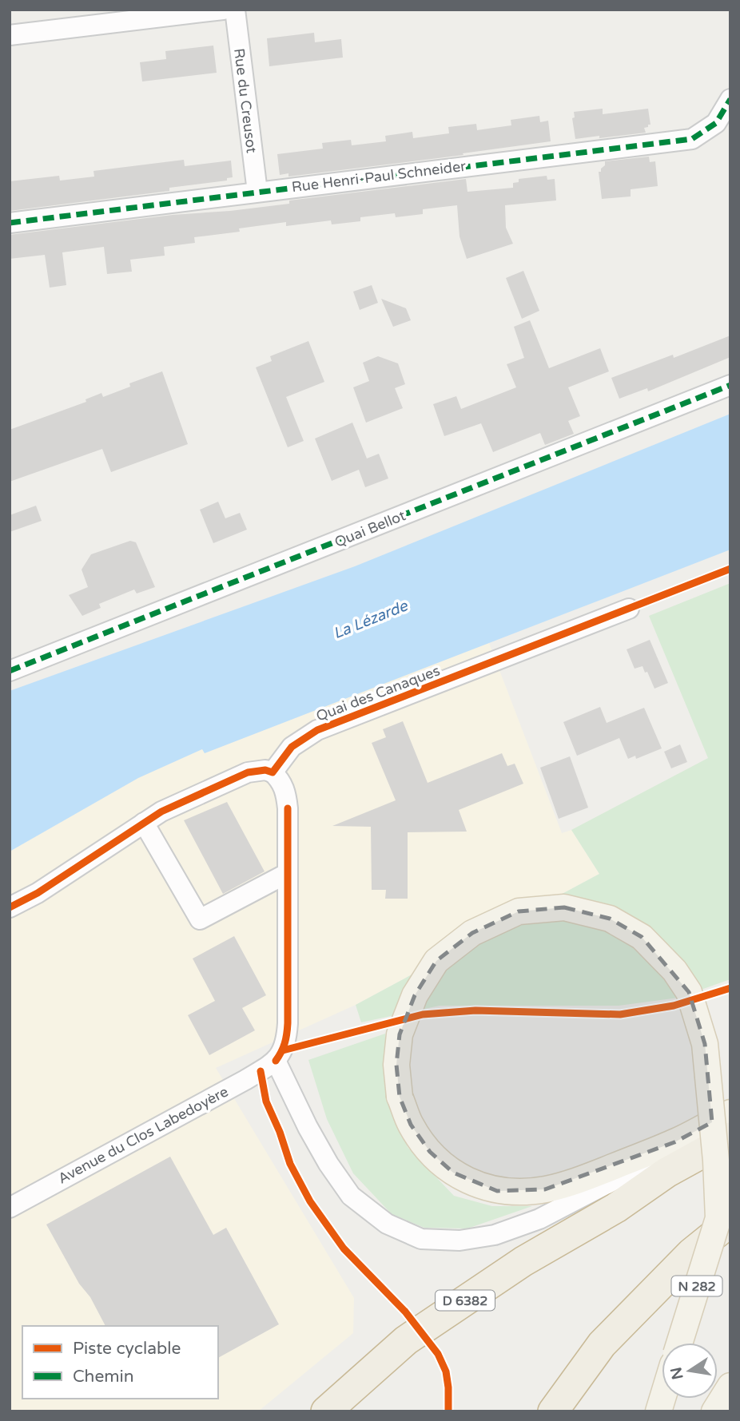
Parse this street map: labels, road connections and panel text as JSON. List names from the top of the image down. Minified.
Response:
{"streets":{"highway":["D 6382"],"main road":["N 282"],"street":["Rue du Creusot","Rue Henri-Paul Schneider","Quai Bellot","Quai des Canaques","Avenue du Clos Labedoyère"]},"crossings":[["Rue du Creusot","Rue Henri-Paul Schneider"]],"water":["La Lézarde"],"legend":["Piste cyclable","Chemin"],"north":"left"}
